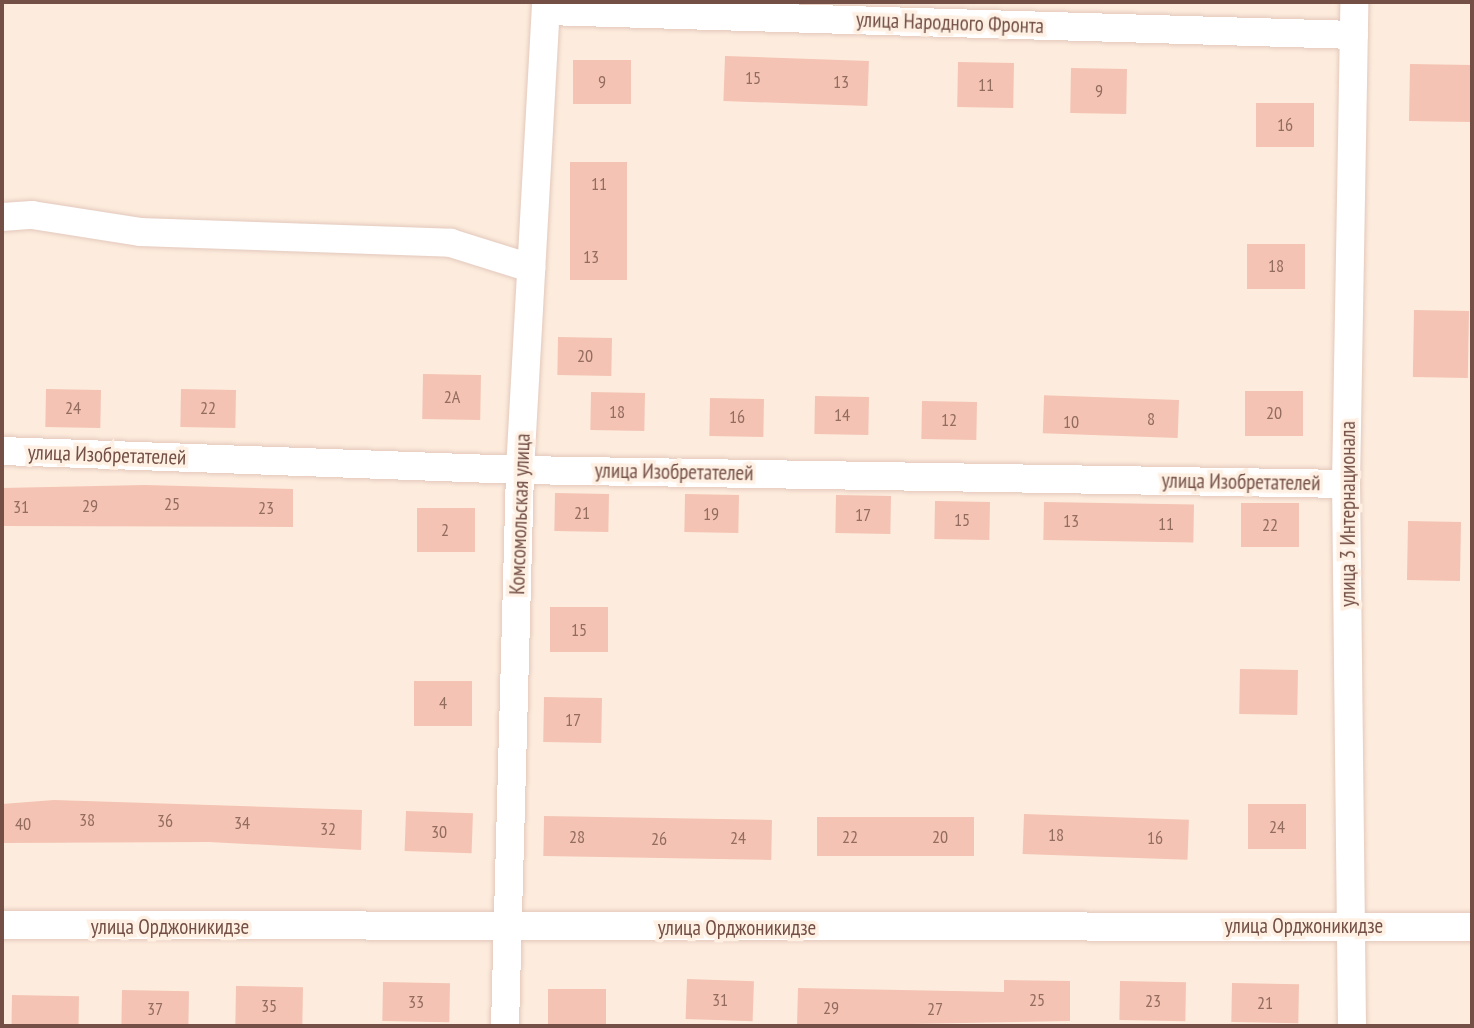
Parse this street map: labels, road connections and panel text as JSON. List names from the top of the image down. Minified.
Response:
{"streets":{"street":["улица Народного Фронта","улица Изобретателей","Комсомольская улица","улица 3 Интернационала","улица Орджоникидзе"]},"crossings":[["улица Народного Фронта","Комсомольская улица"],["улица Народного Фронта","улица 3 Интернационала"],["улица Изобретателей","Комсомольская улица"],["улица Изобретателей","улица 3 Интернационала"],["Комсомольская улица","улица Орджоникидзе"],["улица 3 Интернационала","улица Орджоникидзе"]],"house_numbers":["15","9","13","11","9","16","11","13","18","20","2А","24","22","18","20","14","16","8","12","10","25","29","31","23","21","19","17","15","13","11","22","2","15","4","17","38","36","34","40","24","32","30","18","28","22","20","24","16","26","31","25","23","33","21","35","29","37","27"]}
